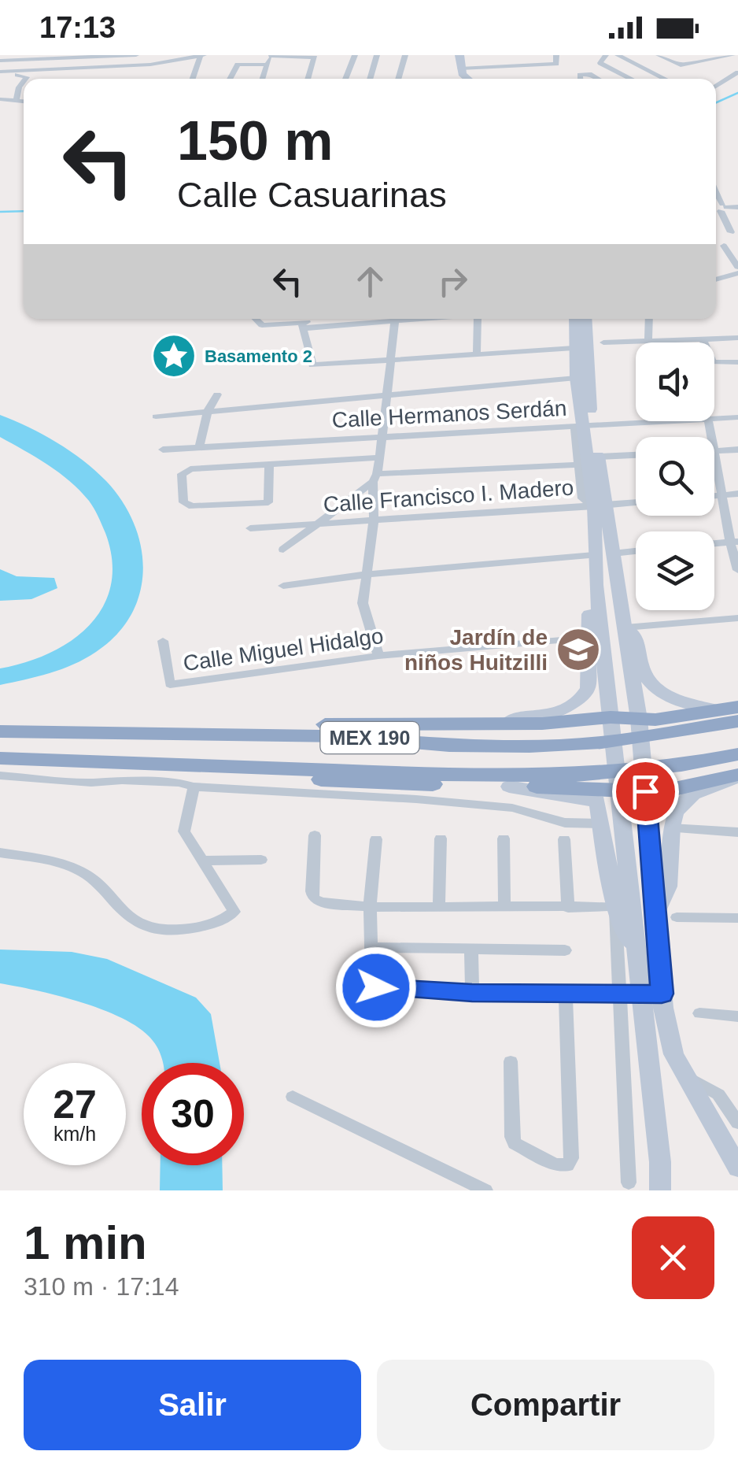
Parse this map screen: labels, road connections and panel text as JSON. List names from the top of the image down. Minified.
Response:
{"streets":{"highway":["MEX 190"],"street":["Calle Hermanos Serdán","Calle Francisco I. Madero","Calle Miguel Hidalgo"]},"places":{"place":["Basamento 2"],"school or university":["Jardín de niños Huitzilli"]},"page":{"status":"17:13","turn":["150 m","Calle Casuarinas"],"speed":"27 km/h","limit":"30","heading":["1 min","310 m · 17:14"],"buttons":["Salir","Compartir"]}}
